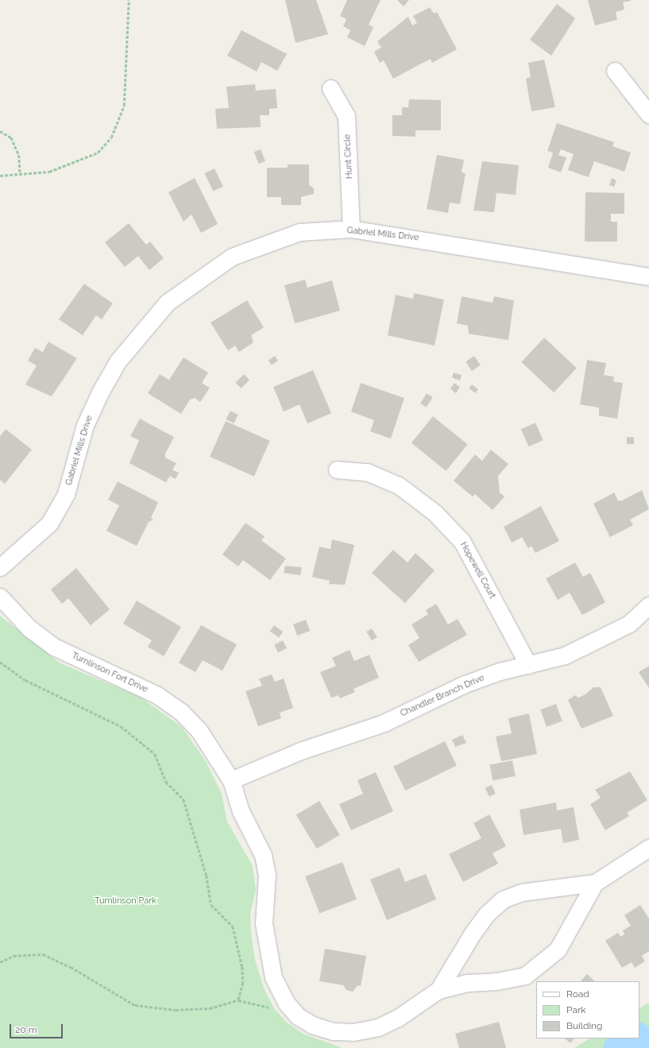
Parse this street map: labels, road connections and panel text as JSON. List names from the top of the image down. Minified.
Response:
{"streets":{"street":["Hunt Circle","Gabriel Mills Drive","Hopewell Court","Tumlinson Fort Drive","Chandler Branch Drive"]},"crossings":[["Hunt Circle","Gabriel Mills Drive"],["Hopewell Court","Chandler Branch Drive"],["Tumlinson Fort Drive","Chandler Branch Drive"]],"parks":["Tumlinson Park"],"legend":["Road","Park","Building"],"scale_bar":"20 m"}
